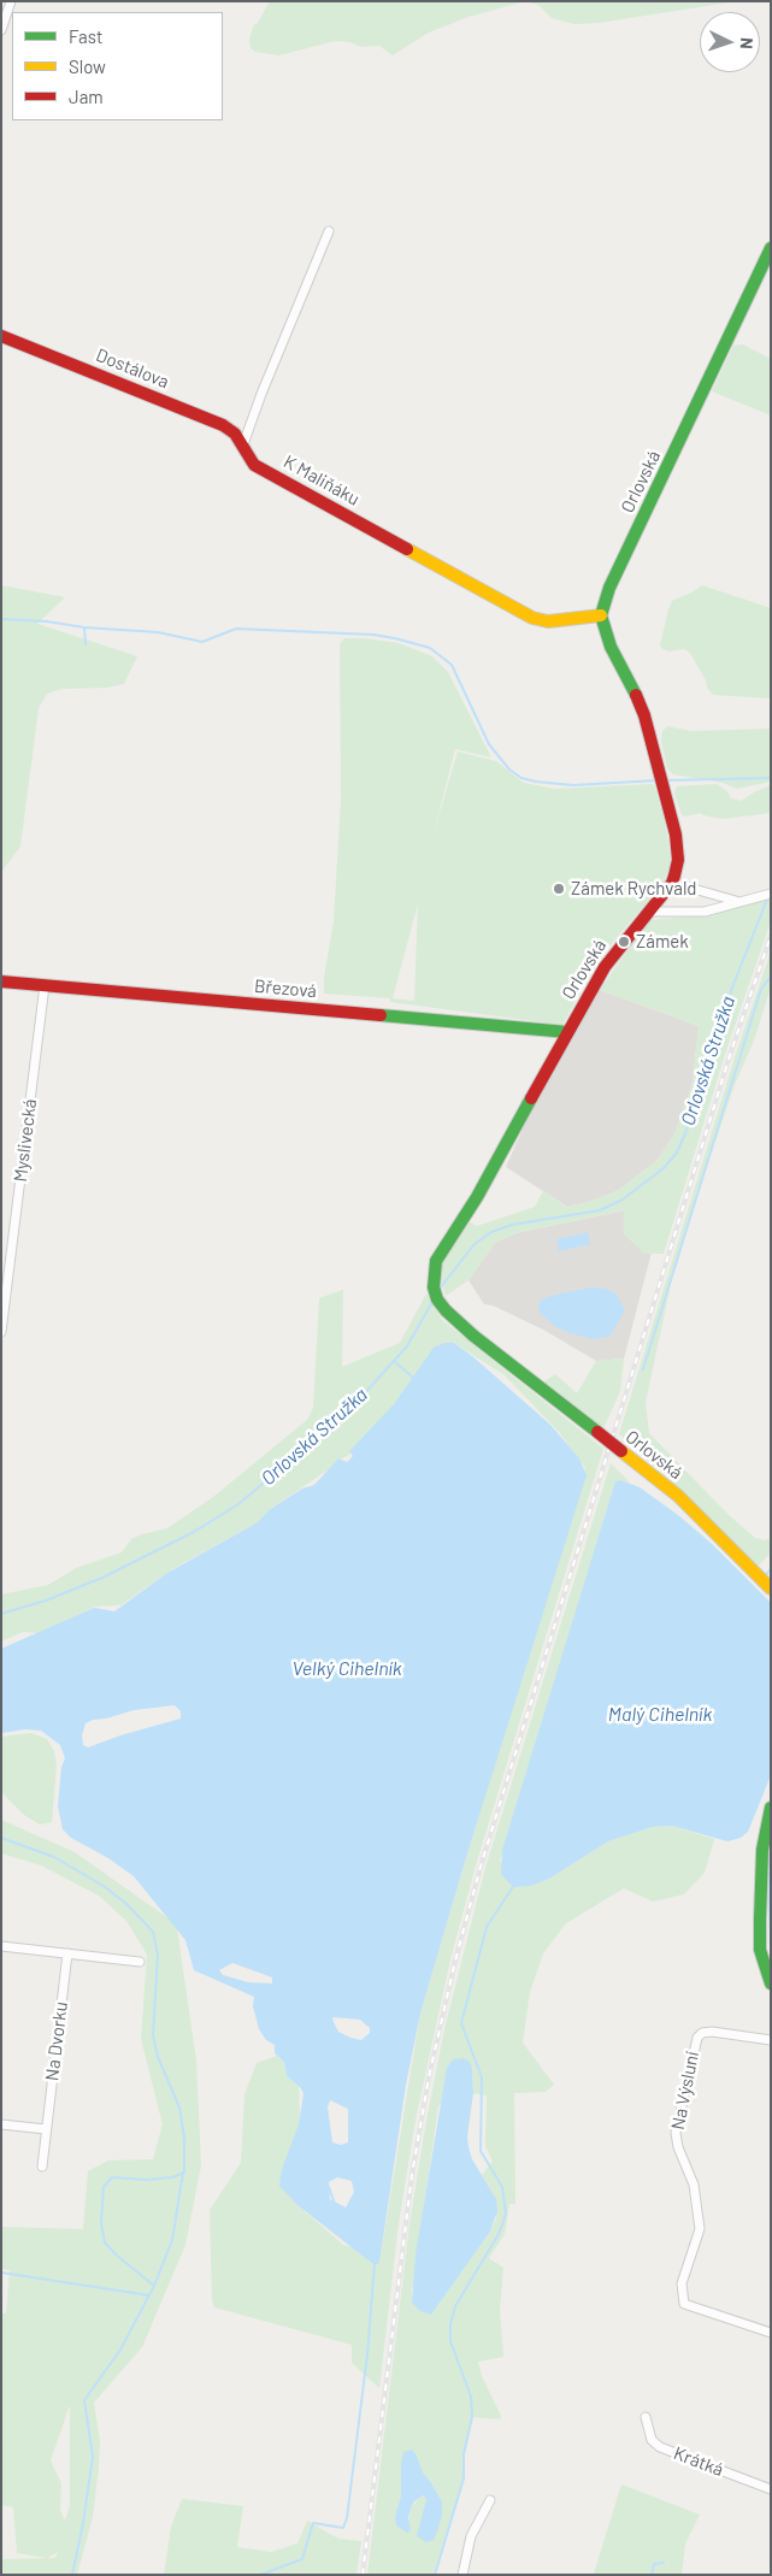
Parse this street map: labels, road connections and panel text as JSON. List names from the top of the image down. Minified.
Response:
{"streets":{"main road":["Dostálova","K Maliňáku","Orlovská","Březová"],"street":["Myslivecká","Na Dvorku","Na Výsluní","Krátká"]},"crossings":[["Dostálova","K Maliňáku"],["K Maliňáku","Orlovská"],["Orlovská","Březová"],["Březová","Myslivecká"]],"water":["Orlovská Stružka","Velký Cihelník","Malý Cihelník"],"places":["Zámek Rychvald","Zámek"],"legend":["Fast","Slow","Jam"],"north":"right"}
